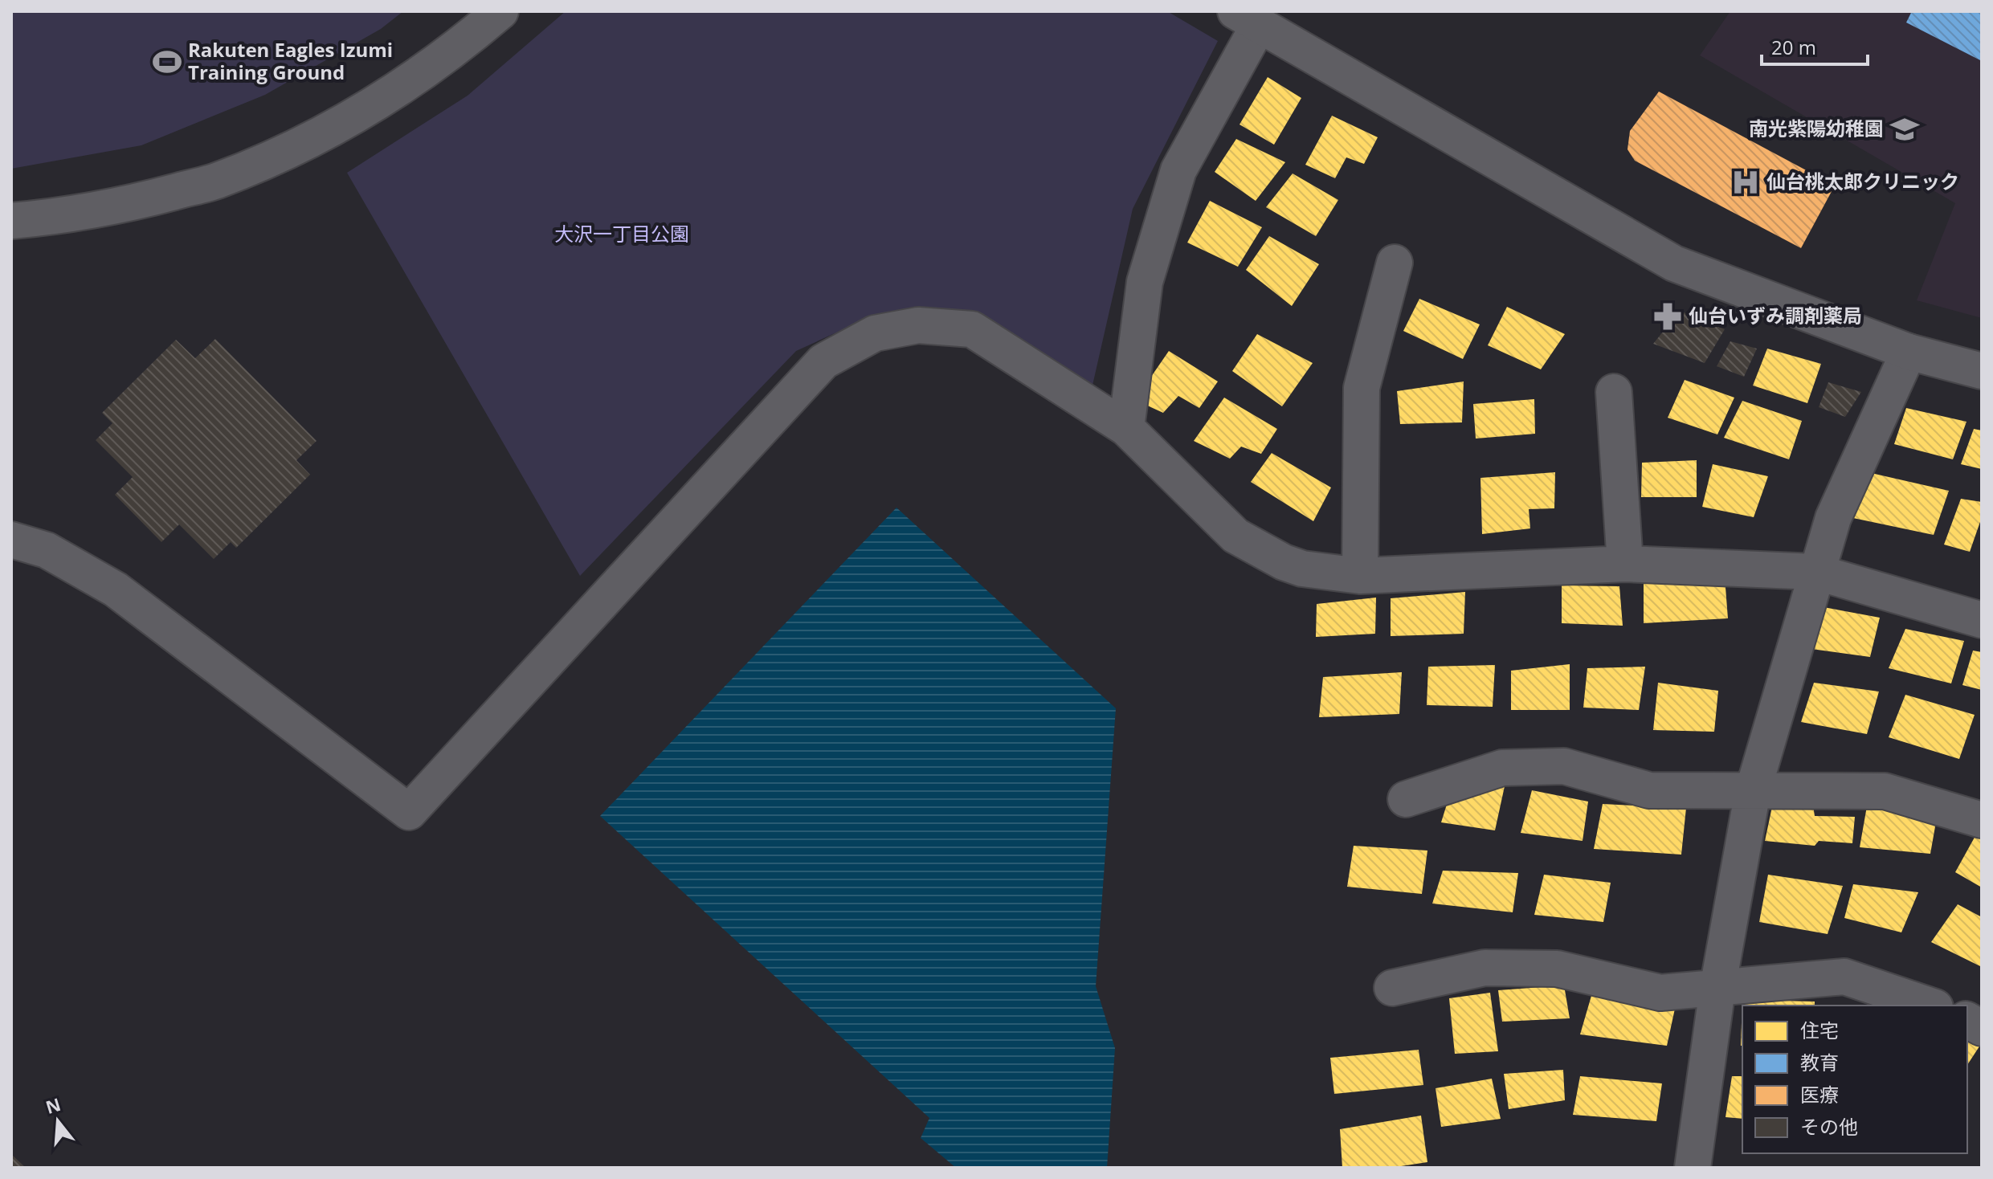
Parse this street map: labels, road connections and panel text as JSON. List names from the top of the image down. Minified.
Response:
{"parks":["大沢一丁目公園"],"places":{"sports":["Rakuten Eagles Izumi Training Ground"],"school or university":["南光紫陽幼稚園"],"hospital":["仙台桃太郎クリニック"],"pharmacy":["仙台いずみ調剤薬局"]},"legend":["住宅","教育","医療","その他"],"scale_bar":"20 m","north":"top"}
